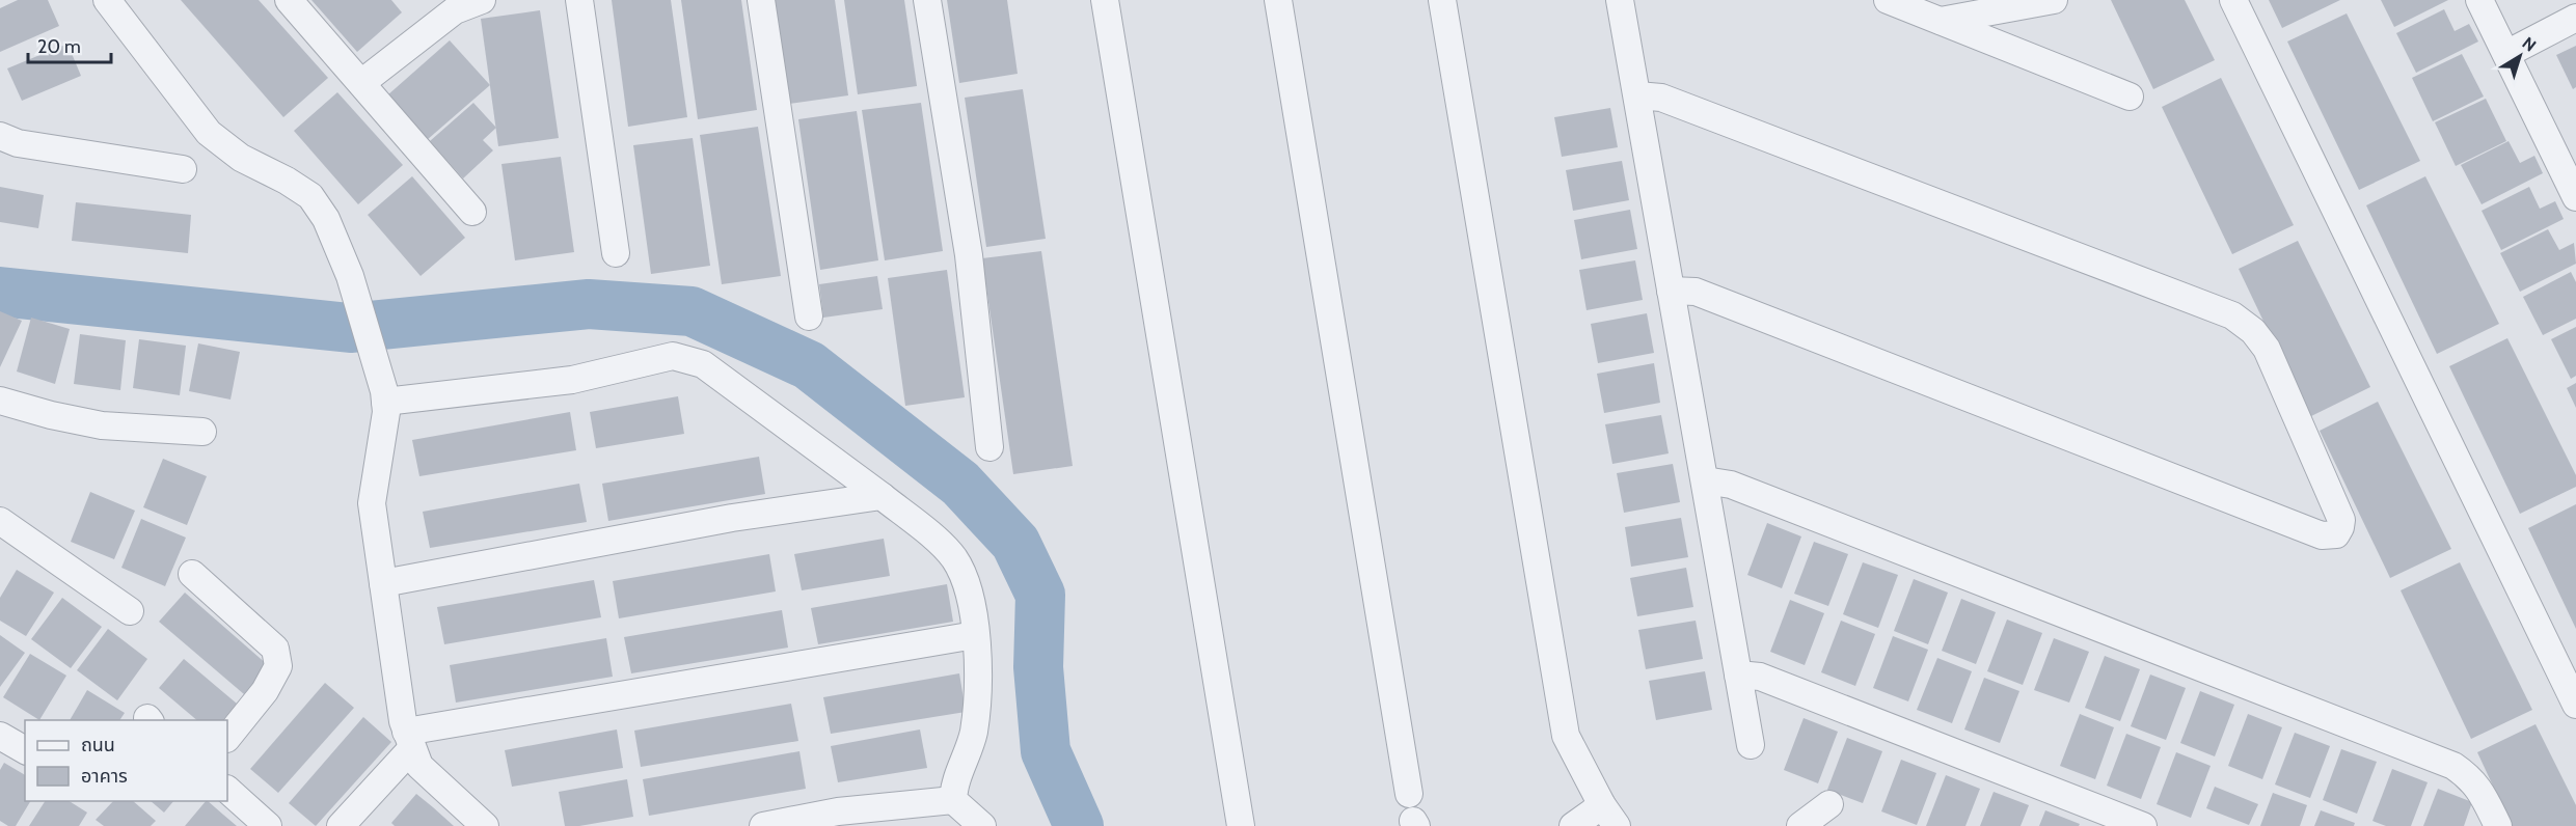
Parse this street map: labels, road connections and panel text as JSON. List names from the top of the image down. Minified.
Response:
{"legend":["ถนน","อาคาร"],"scale_bar":"20 m","north":"top right"}
